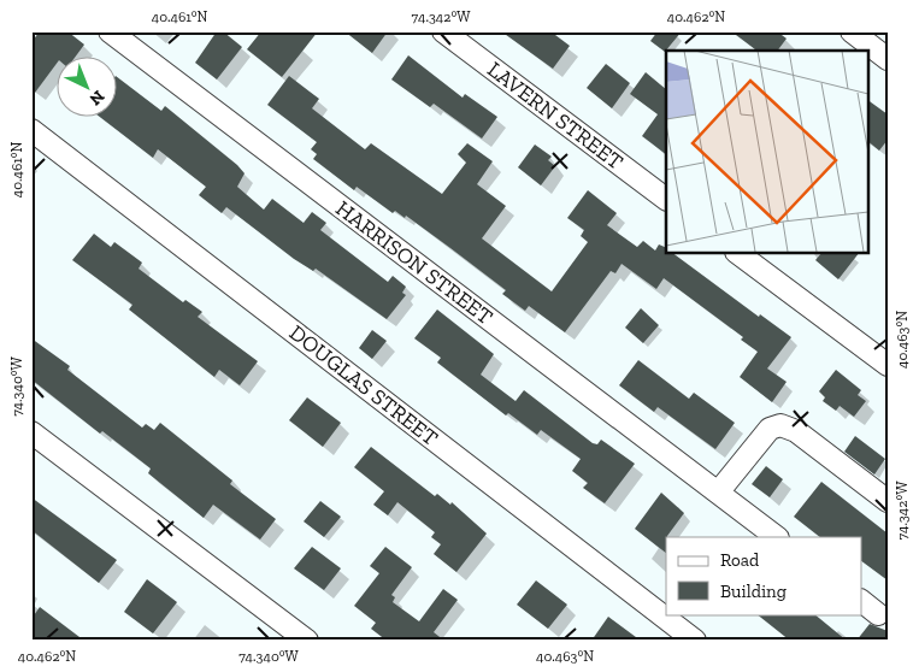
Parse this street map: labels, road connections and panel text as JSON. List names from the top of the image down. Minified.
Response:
{"streets":{"street":["LAVERN STREET","HARRISON STREET","DOUGLAS STREET"]},"legend":["Road","Building"],"north":"bottom right","coordinates":["40.461°N","74.342°W","40.462°N","40.463°N","74.340°W"]}
